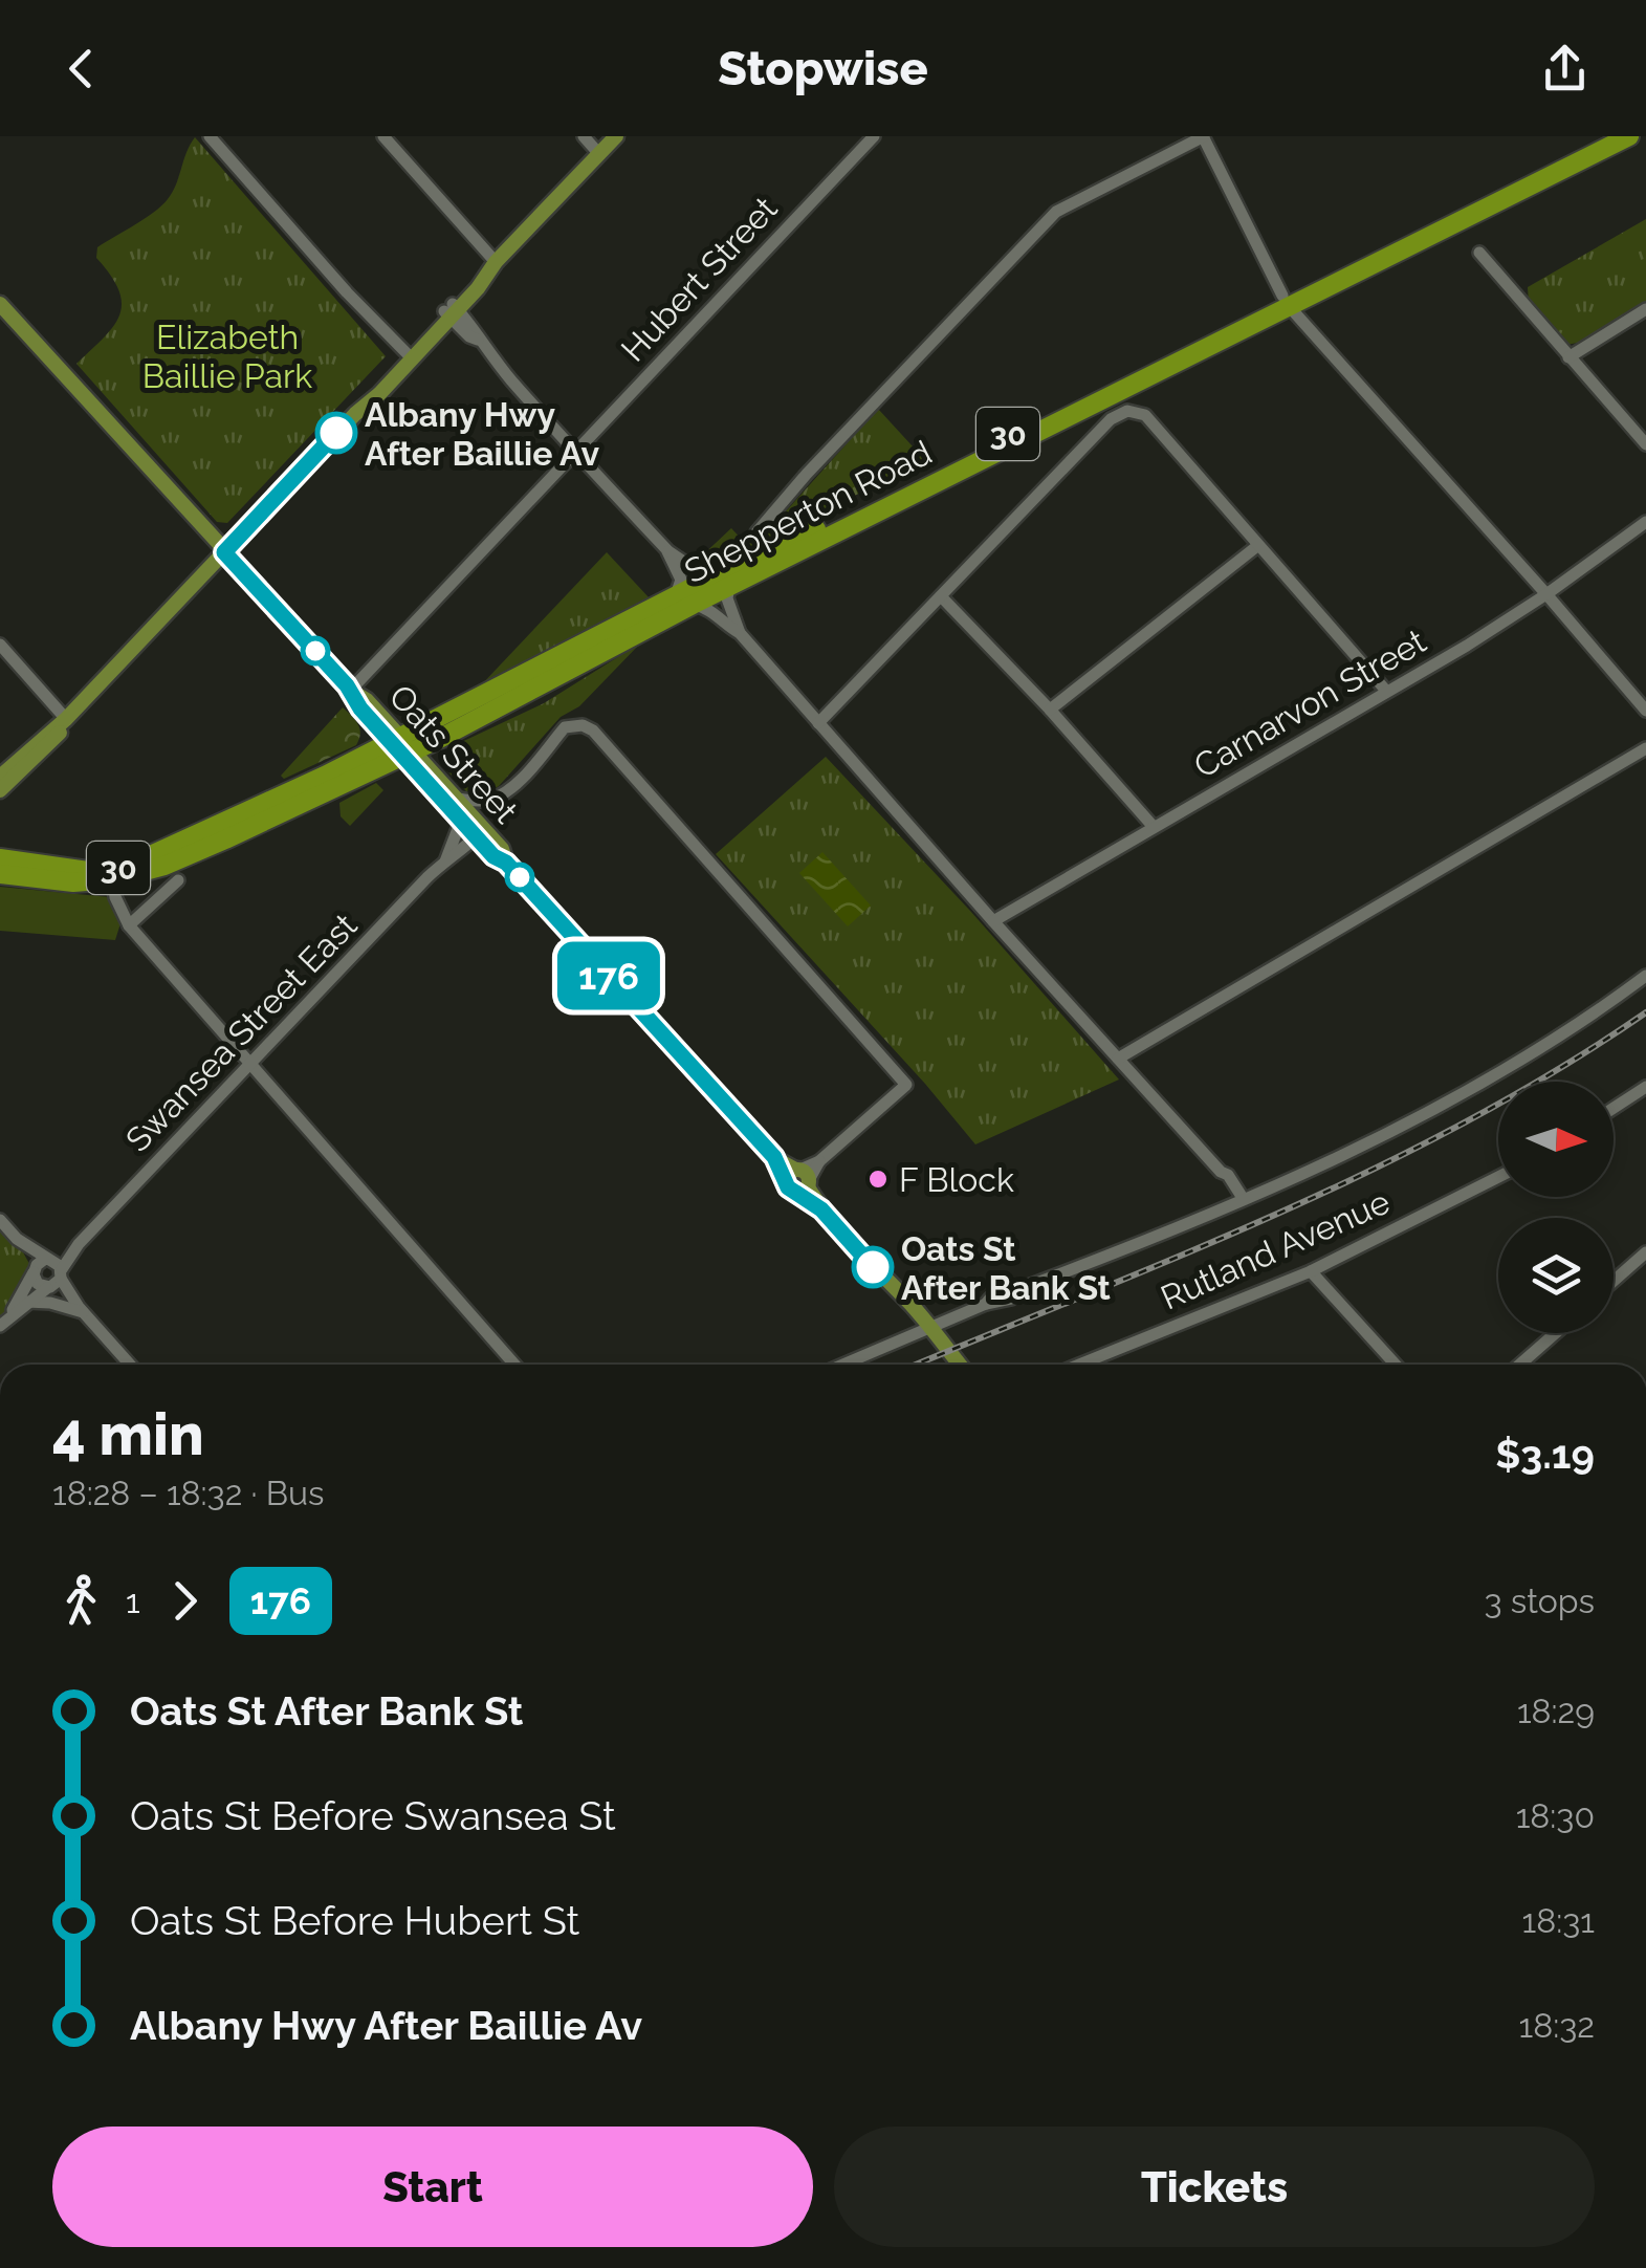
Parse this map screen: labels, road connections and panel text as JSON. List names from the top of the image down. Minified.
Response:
{"streets":{"highway":["30","Shepperton Road"],"main road":["Oats Street"],"street":["Hubert Street","Carnarvon Street","Swansea Street East","Rutland Avenue"]},"crossings":[["Hubert Street","Oats Street"],["Shepperton Road","Oats Street"],["Oats Street","Swansea Street East"]],"parks":["Elizabeth Baillie Park"],"places":["Albany Hwy After Baillie Av","F Block","Oats St After Bank St"],"lines":["bus line 176"],"north":"right","page":{"header":"Stopwise","on_map":"176","heading":["4 min","18:28 – 18:32 · Bus","$3.19"],"legs":["1","176","3 stops"],"list":[{"name":"Oats St After Bank St","value":"18:29"},{"name":"Oats St Before Swansea St","value":"18:30"},{"name":"Oats St Before Hubert St","value":"18:31"},{"name":"Albany Hwy After Baillie Av","value":"18:32"}],"buttons":["Start","Tickets"]}}
